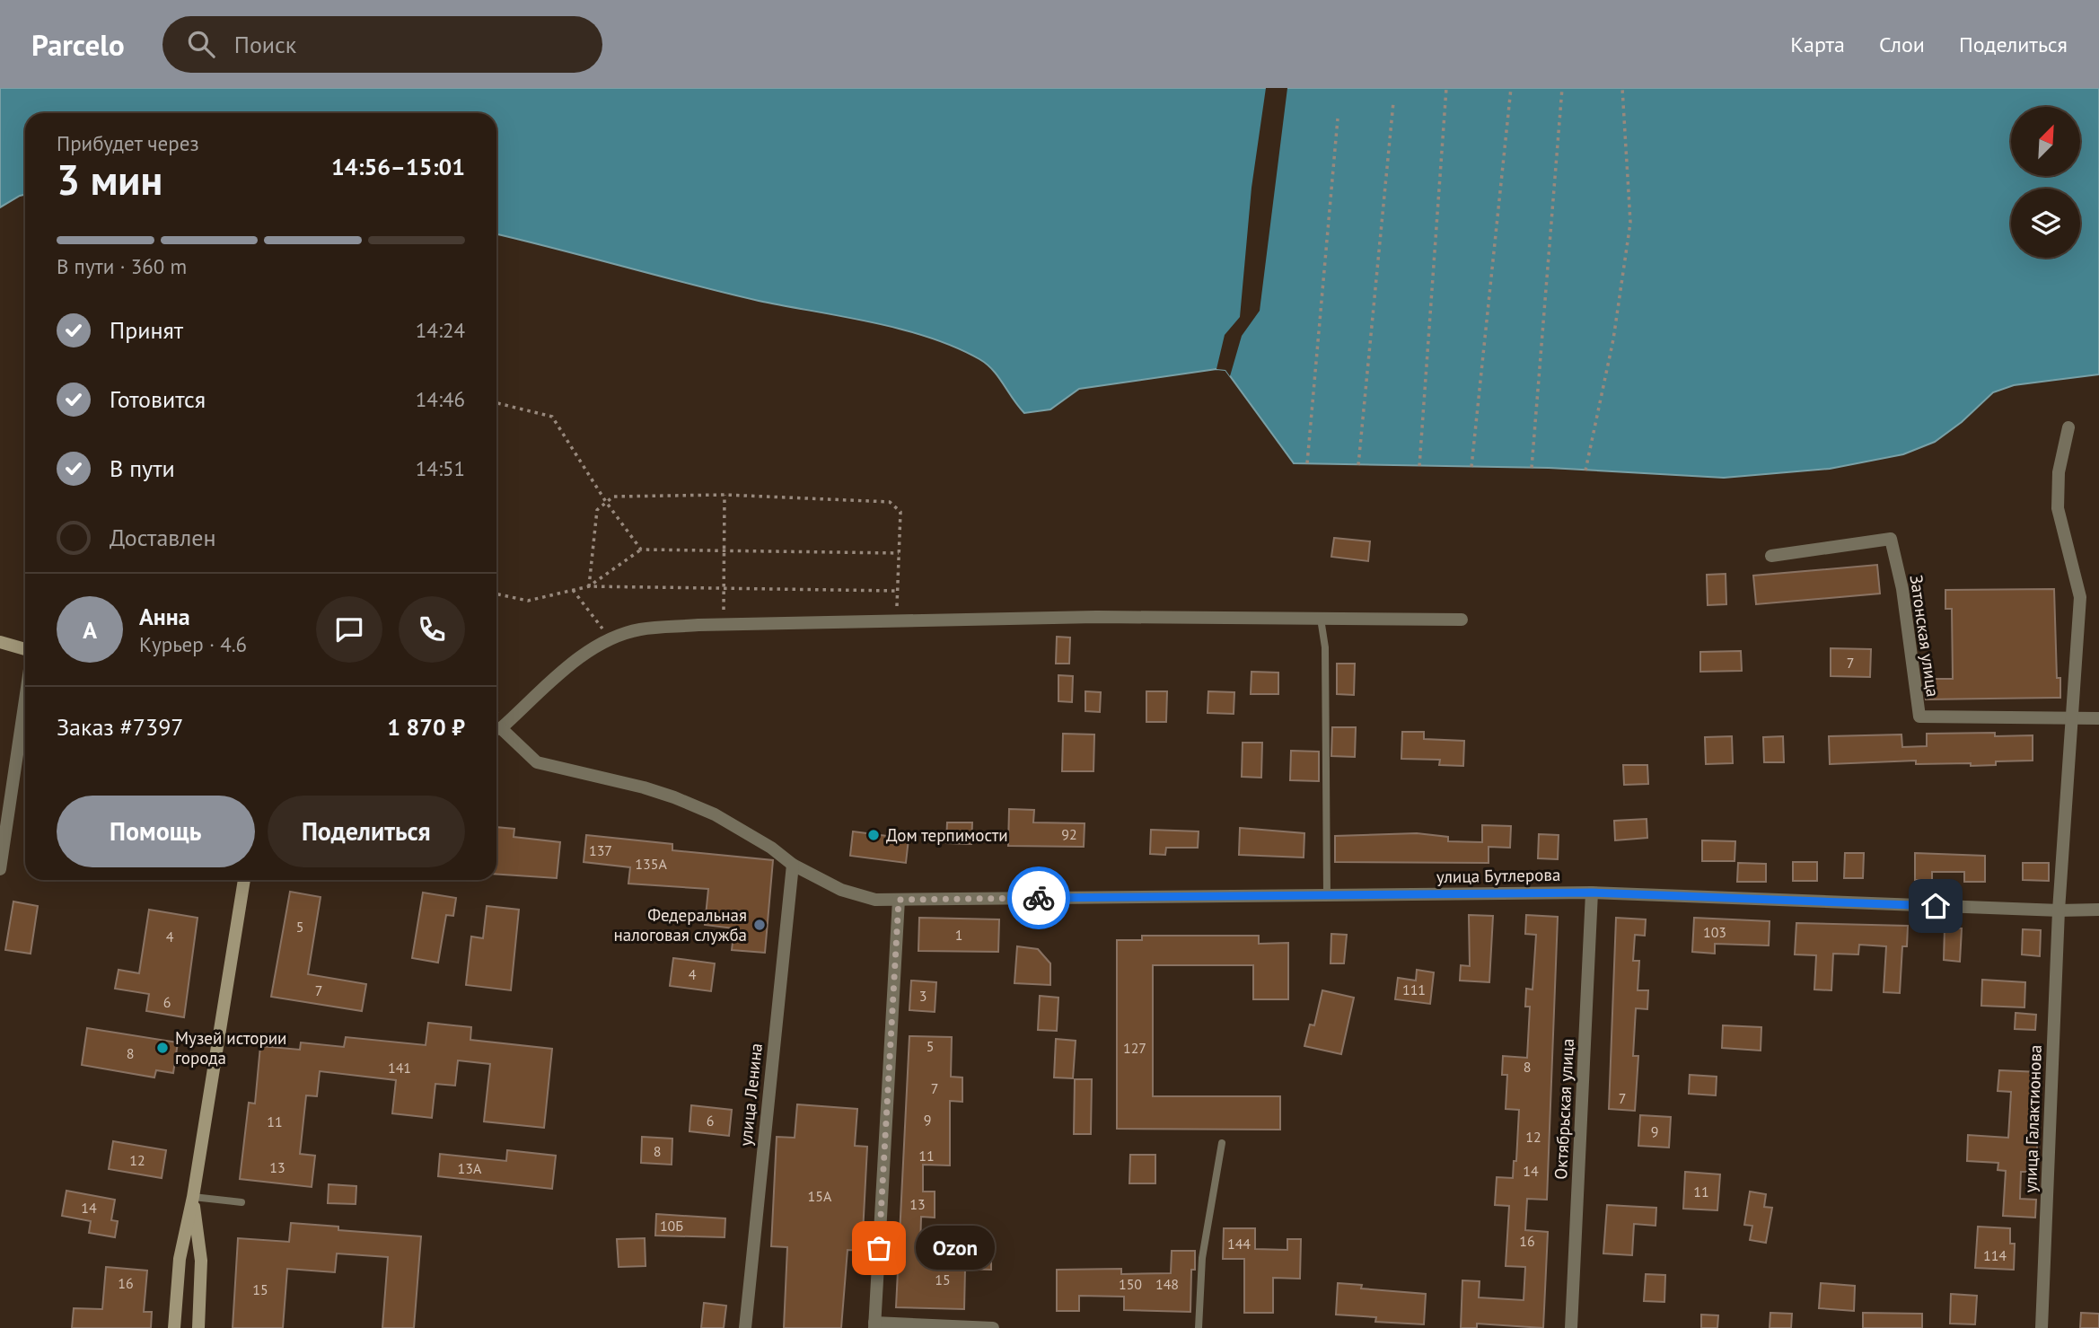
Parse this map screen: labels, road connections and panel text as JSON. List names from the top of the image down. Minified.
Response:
{"streets":{"street":["Затонская улица","улица Бутлерова","улица Ленина","Октябрьская улица","улица Галактионова"]},"crossings":[["Затонская улица","улица Галактионова"],["улица Бутлерова","улица Ленина"],["улица Бутлерова","Октябрьская улица"],["улица Бутлерова","улица Галактионова"]],"places":["Дом терпимости","Федеральная налоговая служба","Музей истории города","Ozon"],"house_numbers":["7","92","137","135А","5","103","1","4","4","111","7","3","6","5","127","8","8","141","7","7","9","6","11","9","12","8","11","12","13","13А","14","11","15А","13","14","10Б","16","144","114","15","16","150","148","15"],"north":"top right","page":{"header":"Parcelo","search":"Поиск","nav":["Карта","Слои","Поделиться"],"heading":["3 мин","Прибудет через","14:56–15:01"],"panel":["Анна","Курьер · 4.6","Заказ #7397","1 870 ₽"],"bar":"В пути · 360 m","list":[["Принят","14:24"],["Готовится","14:46"],["В пути","14:51"],"Доставлен"],"round":"А","buttons":["Помощь","Поделиться"],"bubble":"Ozon"}}
